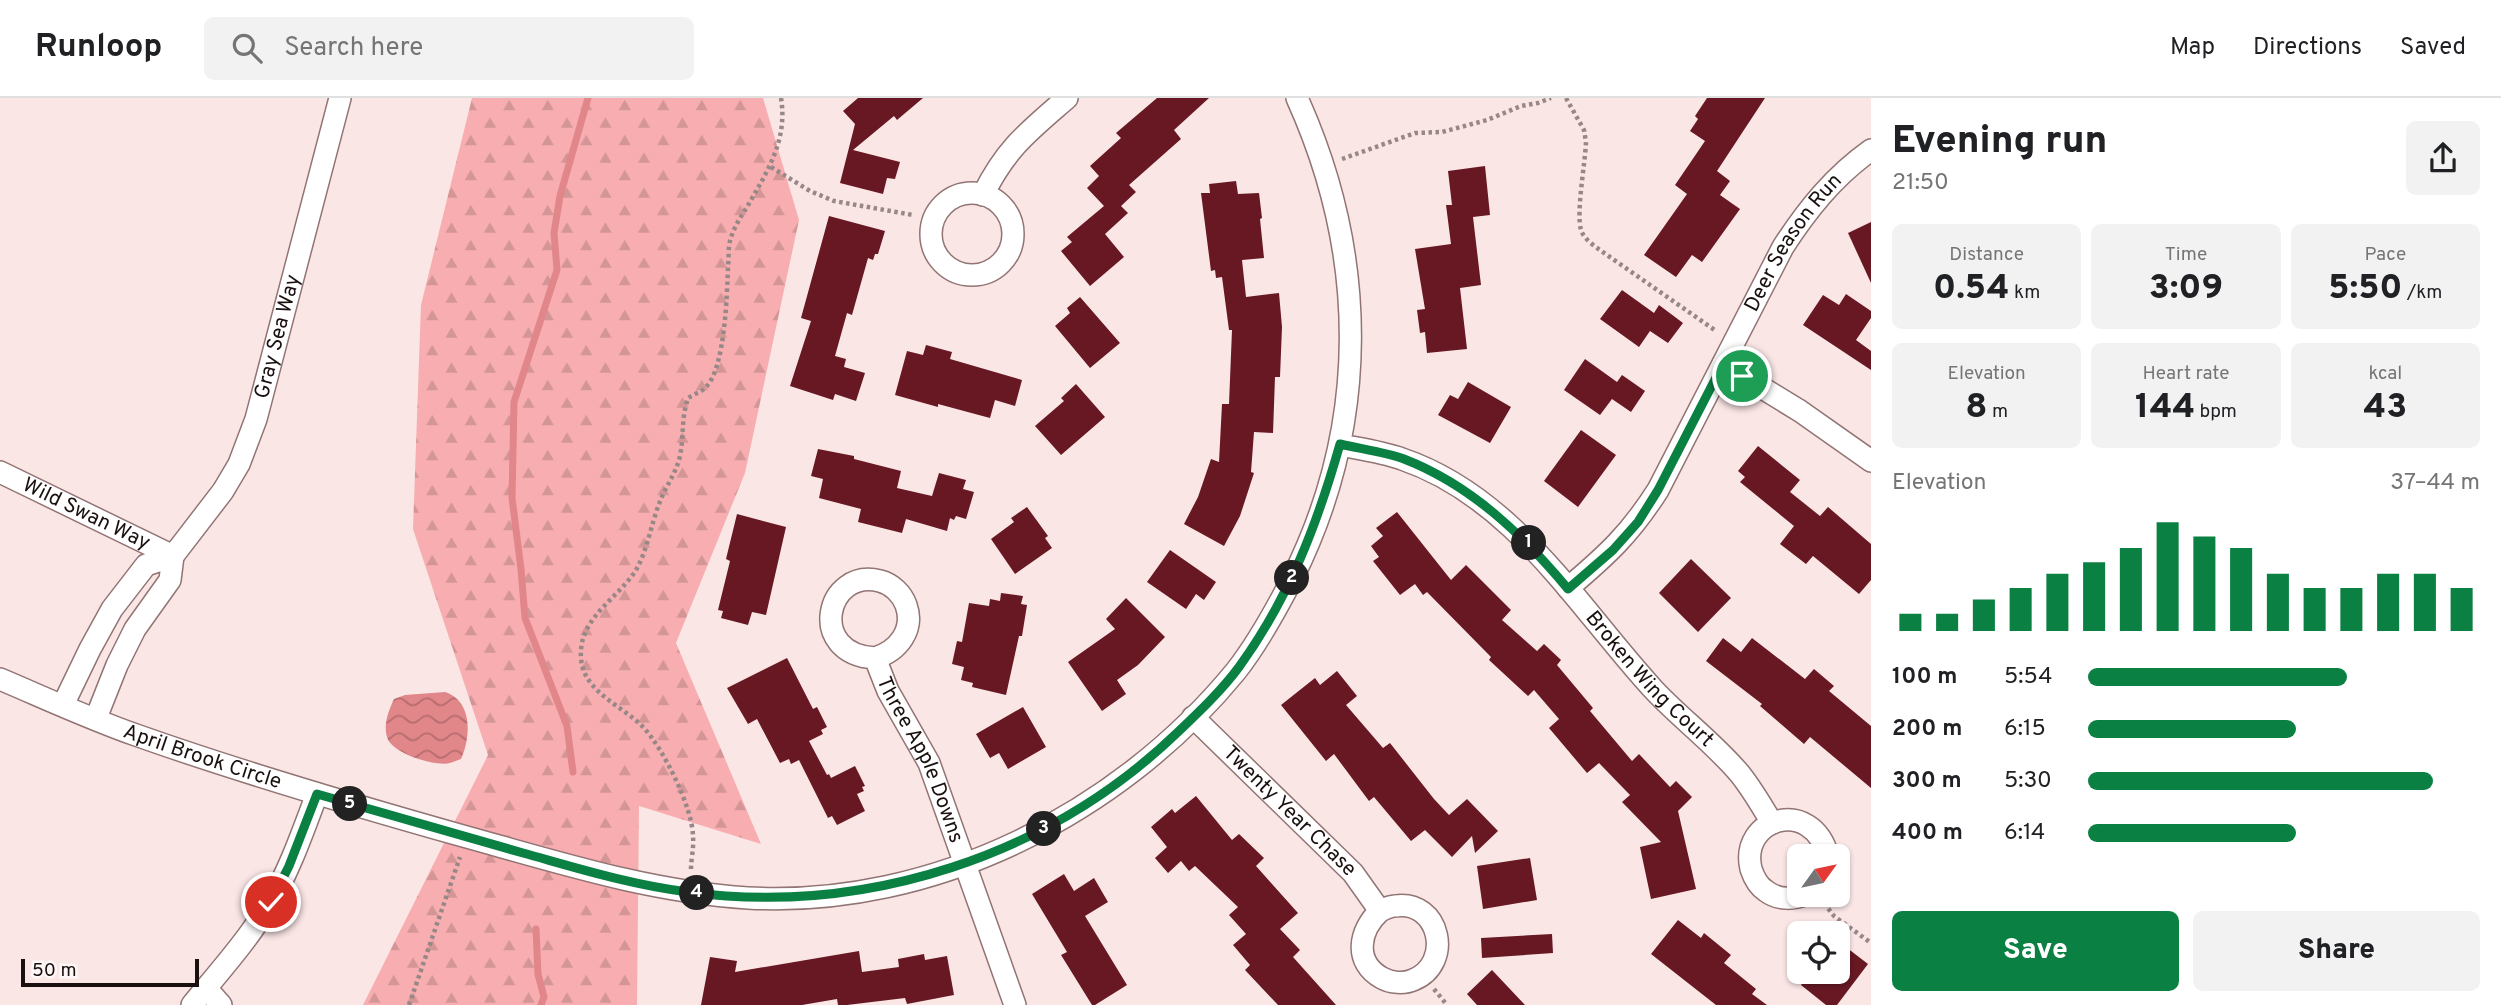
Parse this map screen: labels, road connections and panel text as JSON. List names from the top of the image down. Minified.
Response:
{"streets":{"street":["Deer Season Run","Gray Sea Way","Wild Swan Way","Broken Wing Court","April Brook Circle","Three Apple Downs","Twenty Year Chase"]},"crossings":[["Deer Season Run","Broken Wing Court"],["Gray Sea Way","Wild Swan Way"],["Gray Sea Way","April Brook Circle"],["Broken Wing Court","April Brook Circle"],["April Brook Circle","Three Apple Downs"],["April Brook Circle","Twenty Year Chase"]],"scale_bar":"50 m","north":"top right","page":{"header":"Runloop","search":"Search here","nav":["Map","Directions","Saved"],"heading":["Evening run","21:50"],"stats":[["Distance","0.54 km"],["Time","3:09"],["Pace","5:50 /km"],["Elevation","8 m"],["Heart rate","144 bpm"],["kcal","43"]],"chart":["Elevation","37–44 m"],"pins":["1","2","5","3","4"],"list":[{"name":"100 m","note":"5:54"},{"name":"200 m","note":"6:15"},{"name":"300 m","note":"5:30"},{"name":"400 m","note":"6:14"}],"buttons":["Save","Share"],"scale":"50 m"}}
